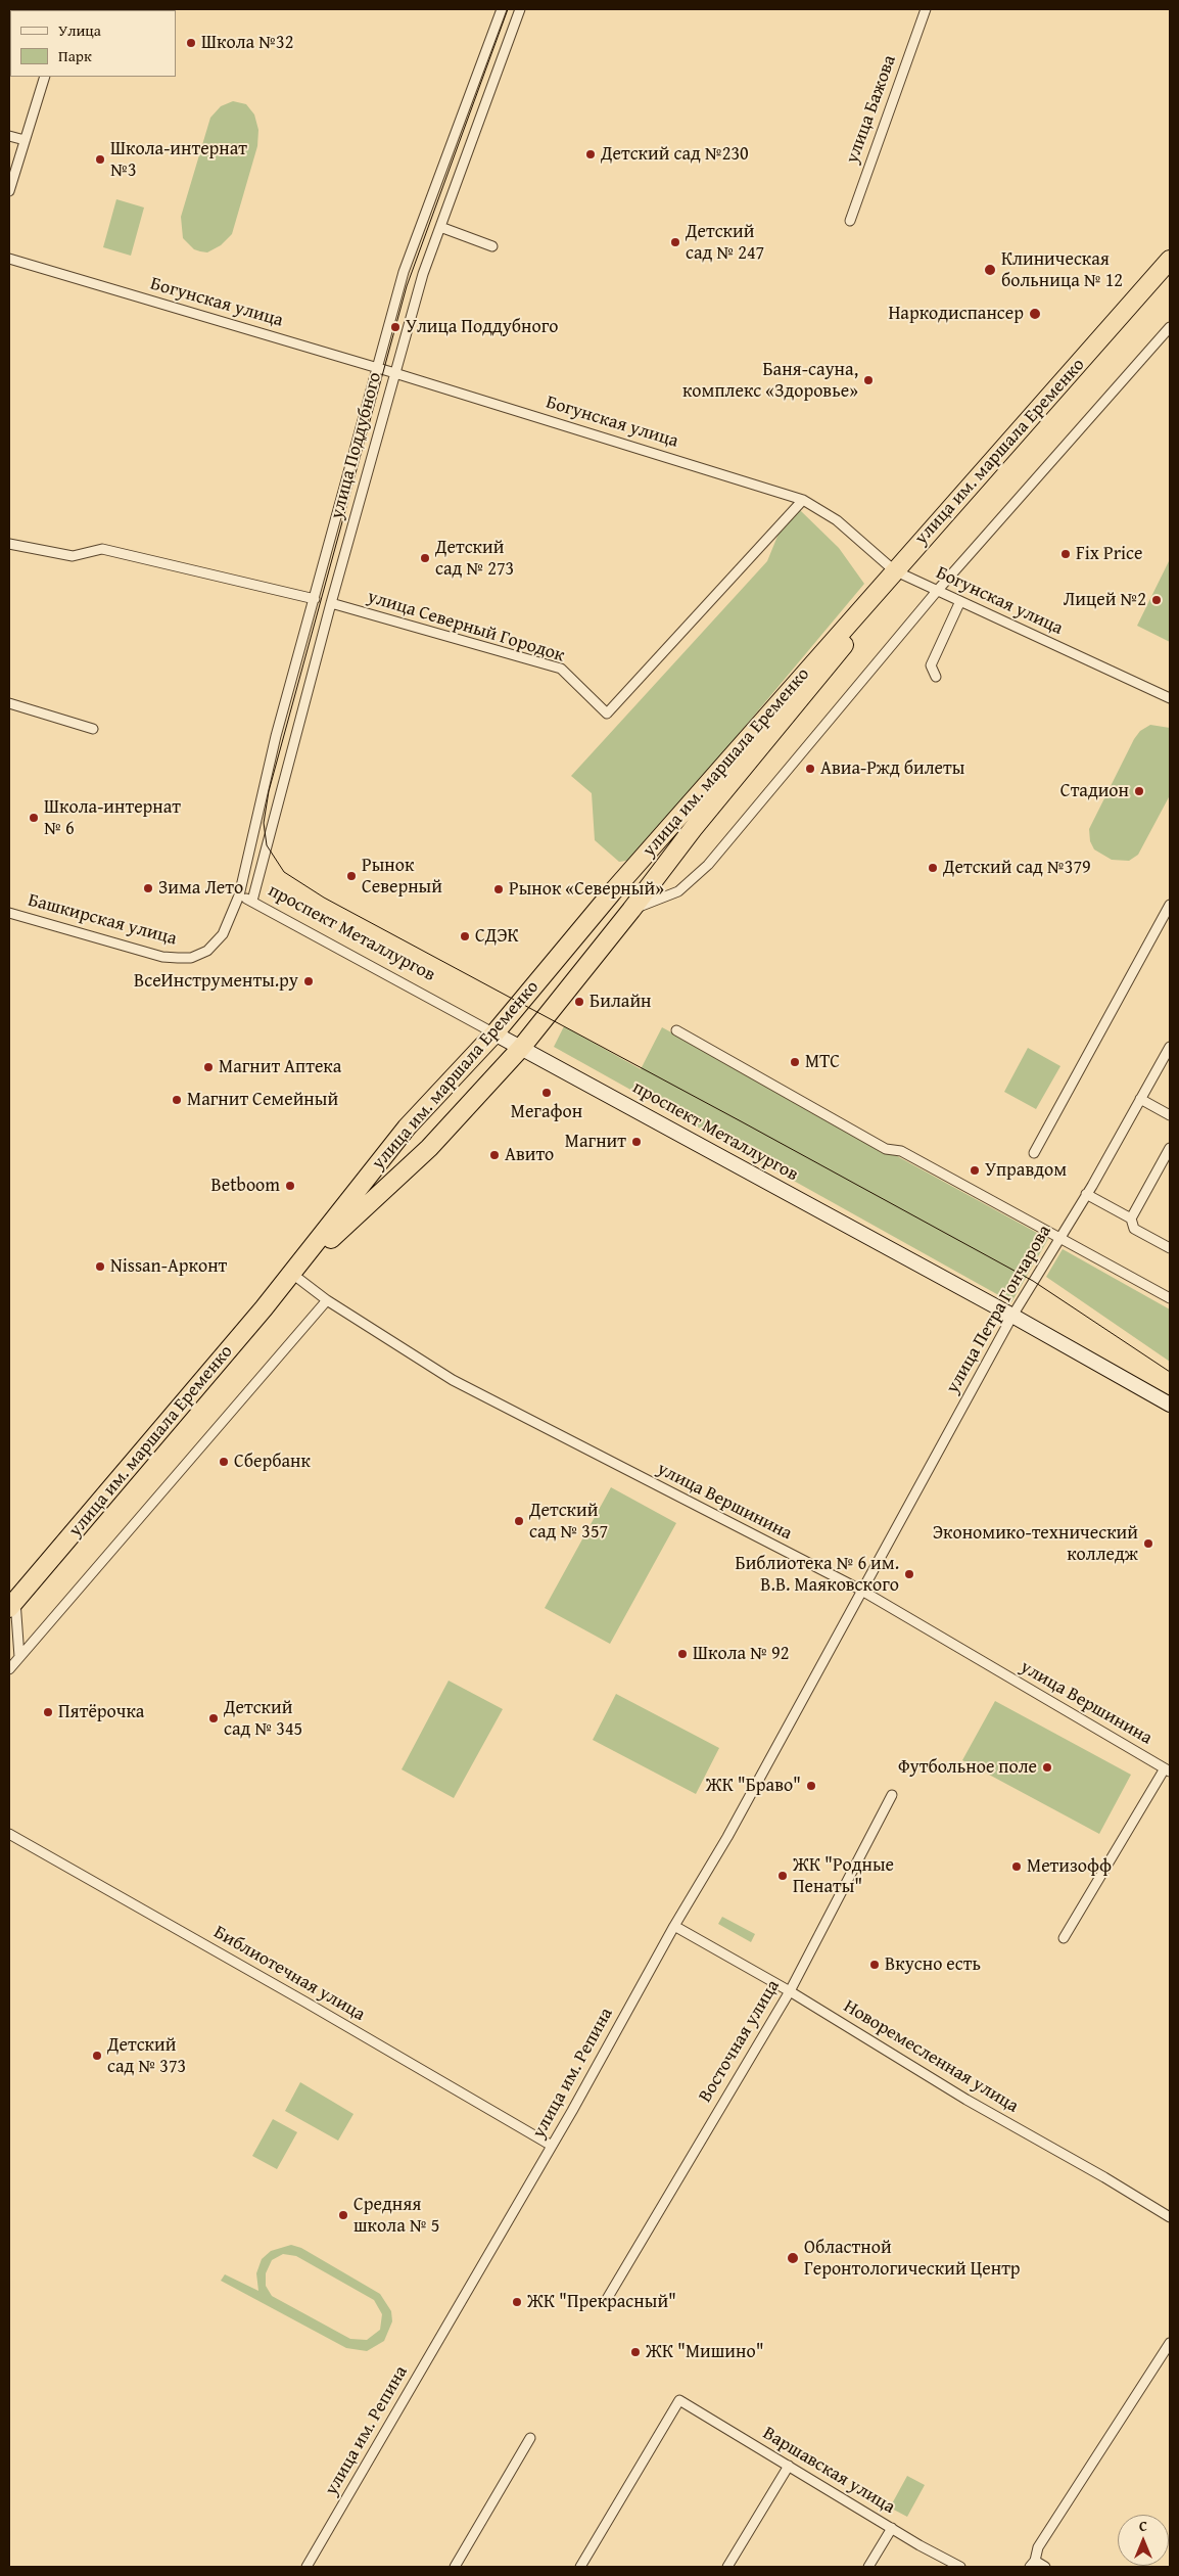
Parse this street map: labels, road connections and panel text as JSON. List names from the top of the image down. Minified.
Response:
{"streets":{"highway":["улица им. маршала Еременко"],"main road":["проспект Металлургов"],"street":["улица Бажова","Богунская улица","улица Поддубного","улица Северный Городок","Башкирская улица","улица Петра Гончарова","улица Вершинина","Библиотечная улица","Восточная улица","Новоремесленная улица","улица им. Репина","Варшавская улица"]},"crossings":[["Богунская улица","улица Поддубного"],["Богунская улица","улица им. маршала Еременко"],["Богунская улица","улица Северный Городок"],["улица Поддубного","улица Северный Городок"],["улица Поддубного","Башкирская улица"],["улица Поддубного","проспект Металлургов"],["улица им. маршала Еременко","проспект Металлургов"],["улица им. маршала Еременко","улица Вершинина"],["Башкирская улица","проспект Металлургов"],["проспект Металлургов","улица Петра Гончарова"],["улица Петра Гончарова","улица Вершинина"],["улица Петра Гончарова","улица им. Репина"],["улица Вершинина","улица им. Репина"],["Библиотечная улица","улица им. Репина"],["Восточная улица","Новоремесленная улица"],["Новоремесленная улица","улица им. Репина"]],"places":["Школа №32","Детский сад №230","Школа-интернат №3","Детский сад № 247","Клиническая больница № 12","Наркодиспансер","Улица Поддубного","Баня-сауна, комплекс «Здоровье»","Fix Price","Детский сад № 273","Лицей №2","Авиа-Ржд билеты","Стадион","Школа-интернат № 6","Детский сад №379","Рынок Северный","Зима Лето","Рынок «Северный»","СДЭК","ВсеИнструменты.ру","Билайн","МТС","Магнит Аптека","Мегафон","Магнит Семейный","Магнит","Авито","Управдом","Betboom","Nissan-Арконт","Сбербанк","Детский сад № 357","Экономико-технический колледж","Библиотека № 6 им. В.В. Маяковского","Школа № 92","Пятёрочка","Детский сад № 345","Футбольное поле","ЖК \"Браво\"","Метизофф","ЖК \"Родные Пенаты\"","Вкусно есть","Детский сад № 373","Средняя школа № 5","Областной Геронтологический Центр","ЖК \"Прекрасный\"","ЖК \"Мишино\""],"legend":["Улица","Парк"],"north":"top"}
